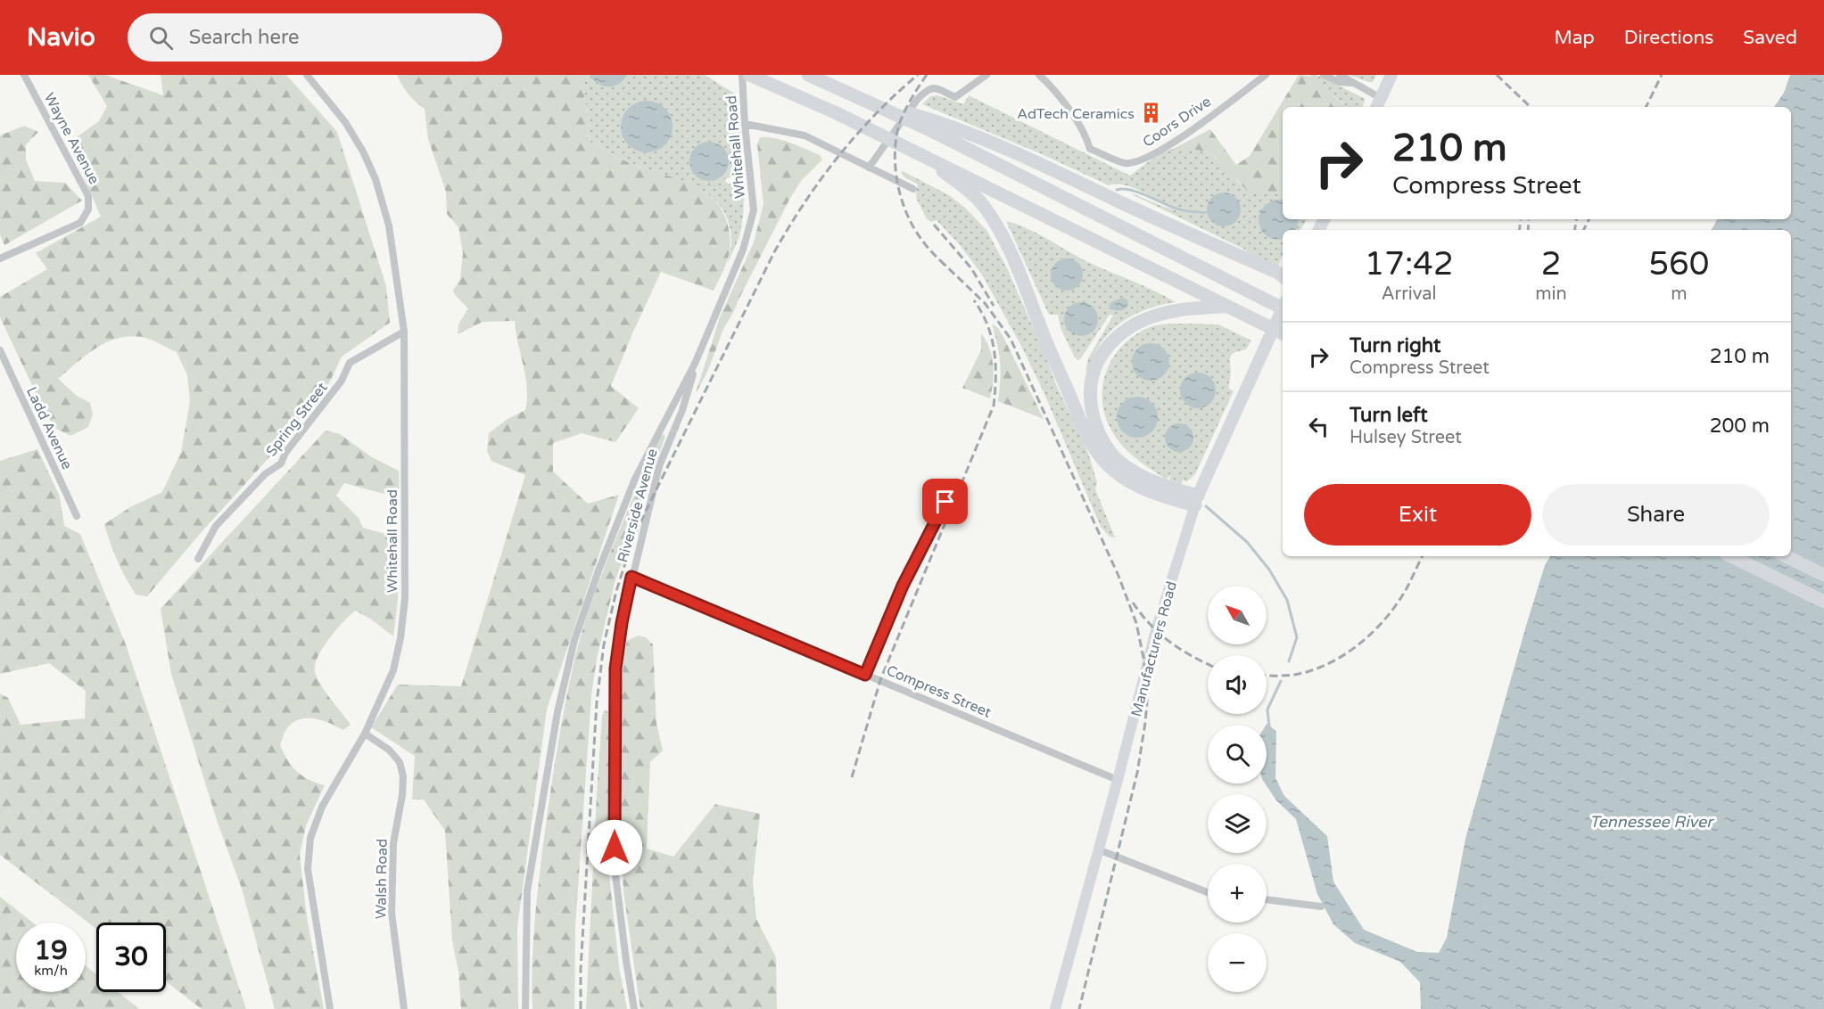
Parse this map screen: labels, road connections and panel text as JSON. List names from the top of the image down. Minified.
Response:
{"streets":{"main road":["Manufacturers Road"],"street":["Coors Drive","Wayne Avenue","Whitehall Road","Spring Street","Ladd Avenue","Riverside Avenue","Compress Street","Walsh Road"]},"crossings":[["Whitehall Road","Spring Street"],["Whitehall Road","Riverside Avenue"],["Whitehall Road","Walsh Road"],["Riverside Avenue","Compress Street"],["Manufacturers Road","Compress Street"]],"water":["Tennessee River"],"places":{"building":["AdTech Ceramics"]},"north":"top left","page":{"header":"Navio","search":"Search here","nav":["Map","Directions","Saved"],"turn":["210 m","Compress Street"],"eta":["17:42","Arrival","2","min","560","m"],"list":[{"name":"Turn right","note":"Compress Street","value":"210 m"},{"name":"Turn left","note":"Hulsey Street","value":"200 m"}],"buttons":["Exit","Share"],"map_buttons":["+","−"],"speed":"19 km/h","limit":"30"}}
